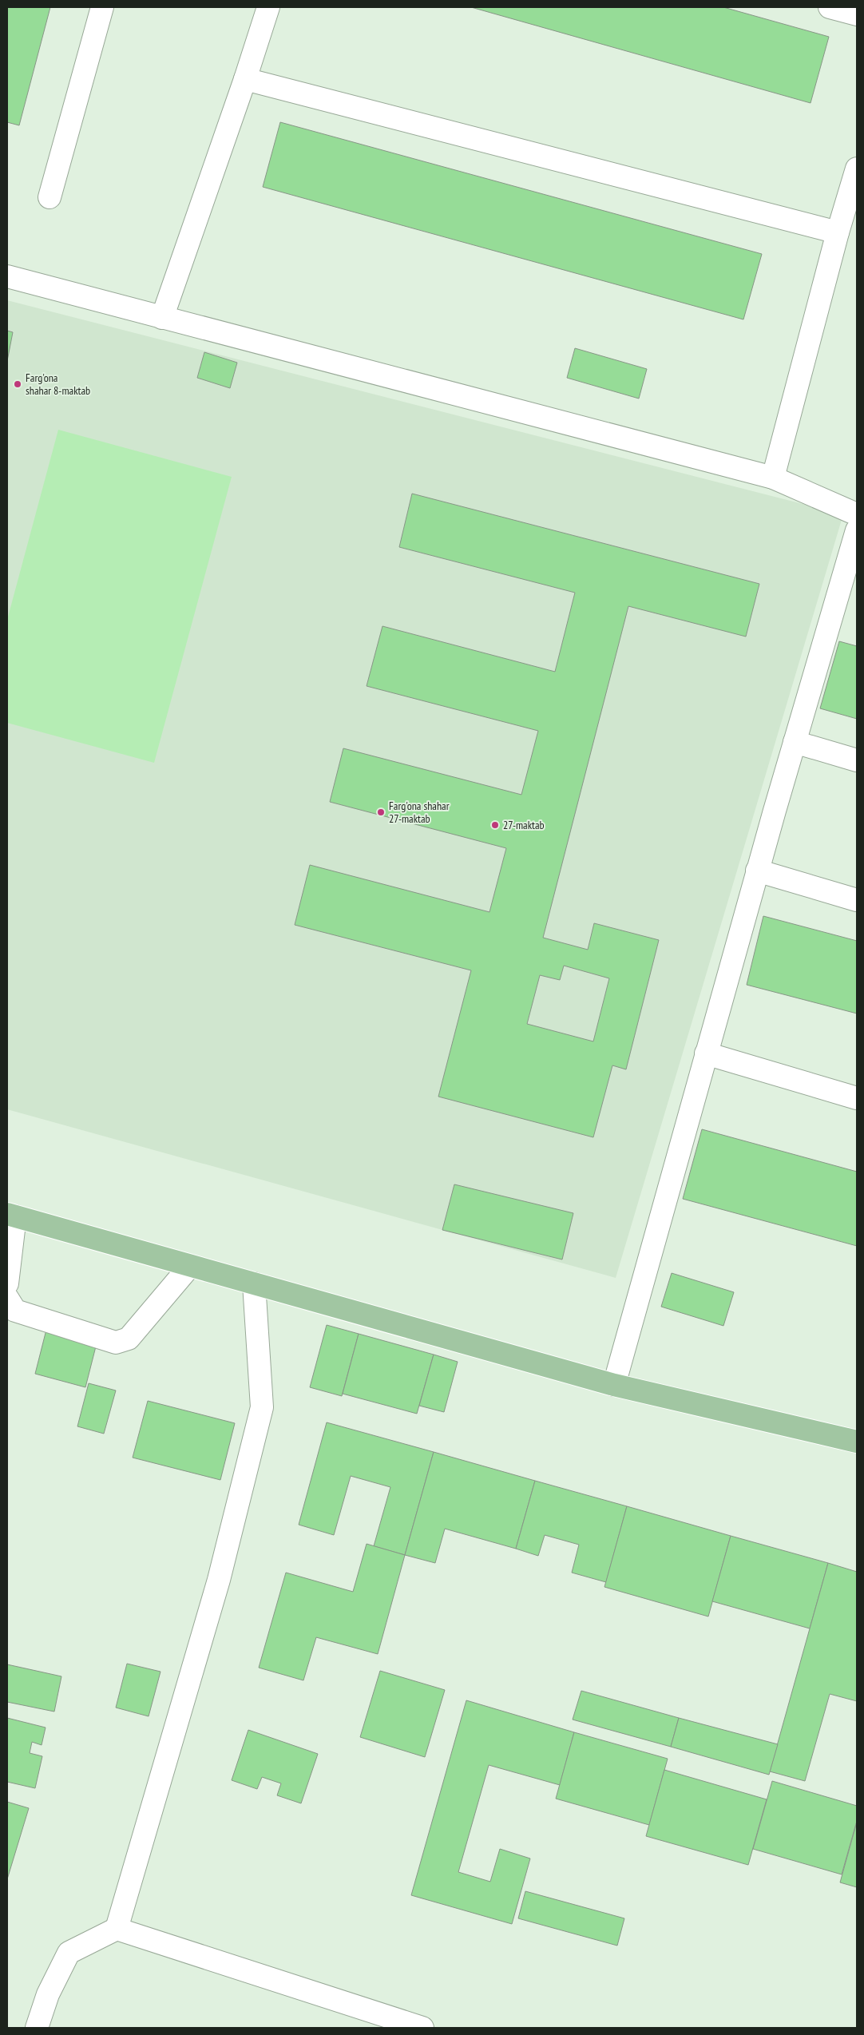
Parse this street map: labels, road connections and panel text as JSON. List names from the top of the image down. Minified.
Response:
{"places":["Farg'ona shahar 8-maktab","Farg'ona shahar 27-maktab","27-maktab"]}
